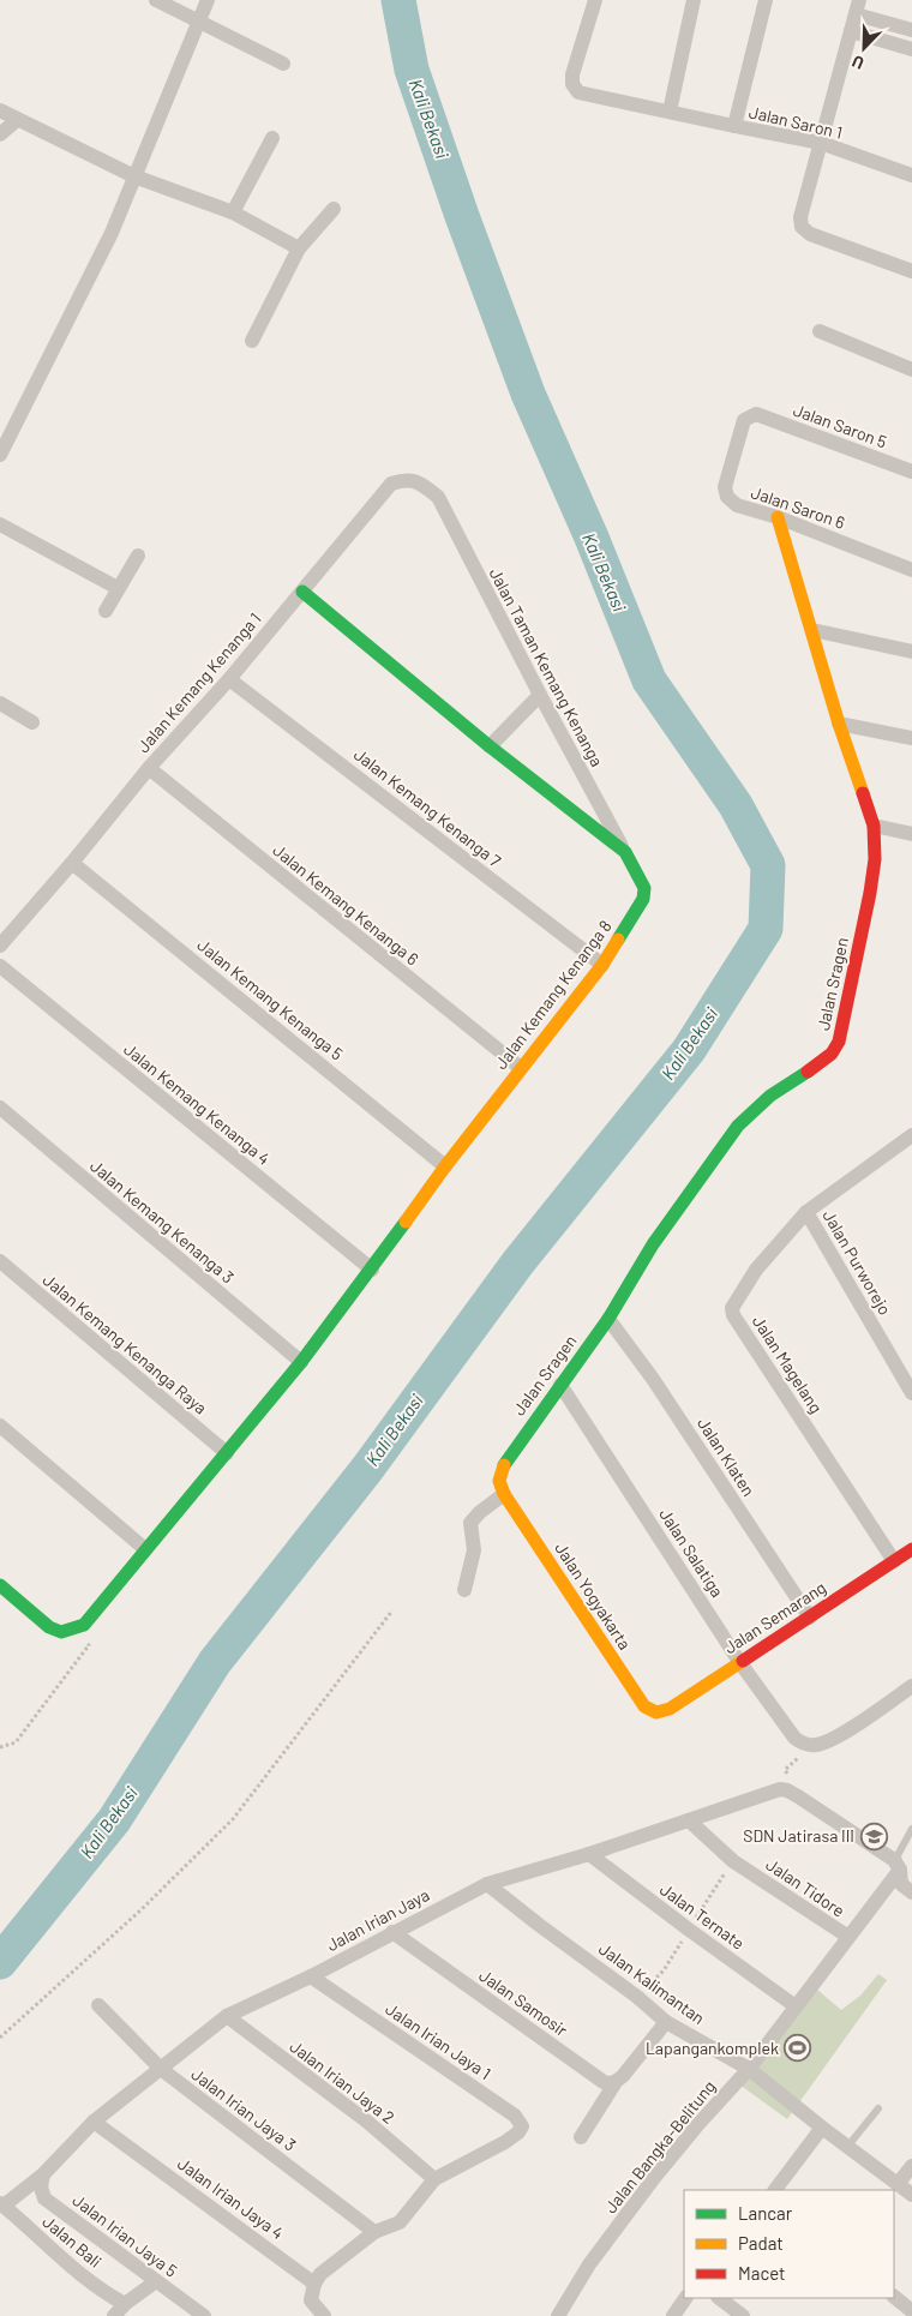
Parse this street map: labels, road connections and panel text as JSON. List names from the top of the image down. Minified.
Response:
{"streets":{"street":["Jalan Saron 1","Jalan Saron 5","Jalan Saron 6","Jalan Taman Kemang Kenanga","Jalan Kemang Kenanga 1","Jalan Kemang Kenanga 7","Jalan Kemang Kenanga 6","Jalan Sragen","Jalan Kemang Kenanga 8","Jalan Kemang Kenanga 5","Jalan Kemang Kenanga 4","Jalan Kemang Kenanga 3","Jalan Purworejo","Jalan Kemang Kenanga Raya","Jalan Magelang","Jalan Klaten","Jalan Salatiga","Jalan Yogyakarta","Jalan Semarang","Jalan Tidore","Jalan Ternate","Jalan Irian Jaya","Jalan Kalimantan","Jalan Samosir","Jalan Irian Jaya 1","Jalan Irian Jaya 2","Jalan Irian Jaya 3","Jalan Bangka-Belitung","Jalan Irian Jaya 4","Jalan Irian Jaya 5","Jalan Bali"]},"crossings":[["Jalan Saron 5","Jalan Saron 6"],["Jalan Saron 6","Jalan Sragen"],["Jalan Taman Kemang Kenanga","Jalan Kemang Kenanga 1"],["Jalan Taman Kemang Kenanga","Jalan Kemang Kenanga 8"],["Jalan Kemang Kenanga 1","Jalan Kemang Kenanga 7"],["Jalan Kemang Kenanga 1","Jalan Kemang Kenanga 6"],["Jalan Kemang Kenanga 1","Jalan Kemang Kenanga 8"],["Jalan Kemang Kenanga 1","Jalan Kemang Kenanga 5"],["Jalan Kemang Kenanga 7","Jalan Kemang Kenanga 8"],["Jalan Kemang Kenanga 6","Jalan Kemang Kenanga 8"],["Jalan Sragen","Jalan Klaten"],["Jalan Sragen","Jalan Salatiga"],["Jalan Sragen","Jalan Yogyakarta"],["Jalan Kemang Kenanga 8","Jalan Kemang Kenanga 5"],["Jalan Kemang Kenanga 8","Jalan Kemang Kenanga 4"],["Jalan Kemang Kenanga 8","Jalan Kemang Kenanga 3"],["Jalan Kemang Kenanga 8","Jalan Kemang Kenanga Raya"],["Jalan Purworejo","Jalan Magelang"],["Jalan Magelang","Jalan Semarang"],["Jalan Klaten","Jalan Semarang"],["Jalan Salatiga","Jalan Semarang"],["Jalan Yogyakarta","Jalan Semarang"],["Jalan Tidore","Jalan Irian Jaya"],["Jalan Tidore","Jalan Bangka-Belitung"],["Jalan Ternate","Jalan Irian Jaya"],["Jalan Ternate","Jalan Bangka-Belitung"],["Jalan Irian Jaya","Jalan Kalimantan"],["Jalan Irian Jaya","Jalan Samosir"],["Jalan Irian Jaya","Jalan Irian Jaya 1"],["Jalan Irian Jaya","Jalan Irian Jaya 2"],["Jalan Irian Jaya","Jalan Irian Jaya 3"],["Jalan Irian Jaya","Jalan Irian Jaya 4"],["Jalan Irian Jaya","Jalan Irian Jaya 5"],["Jalan Irian Jaya","Jalan Bali"],["Jalan Kalimantan","Jalan Bangka-Belitung"],["Jalan Irian Jaya 1","Jalan Irian Jaya 2"]],"water":["Kali Bekasi"],"places":{"school or university":["SDN Jatirasa III"],"sports":["Lapangankomplek"]},"legend":["Lancar","Padat","Macet"],"north":"bottom left"}
